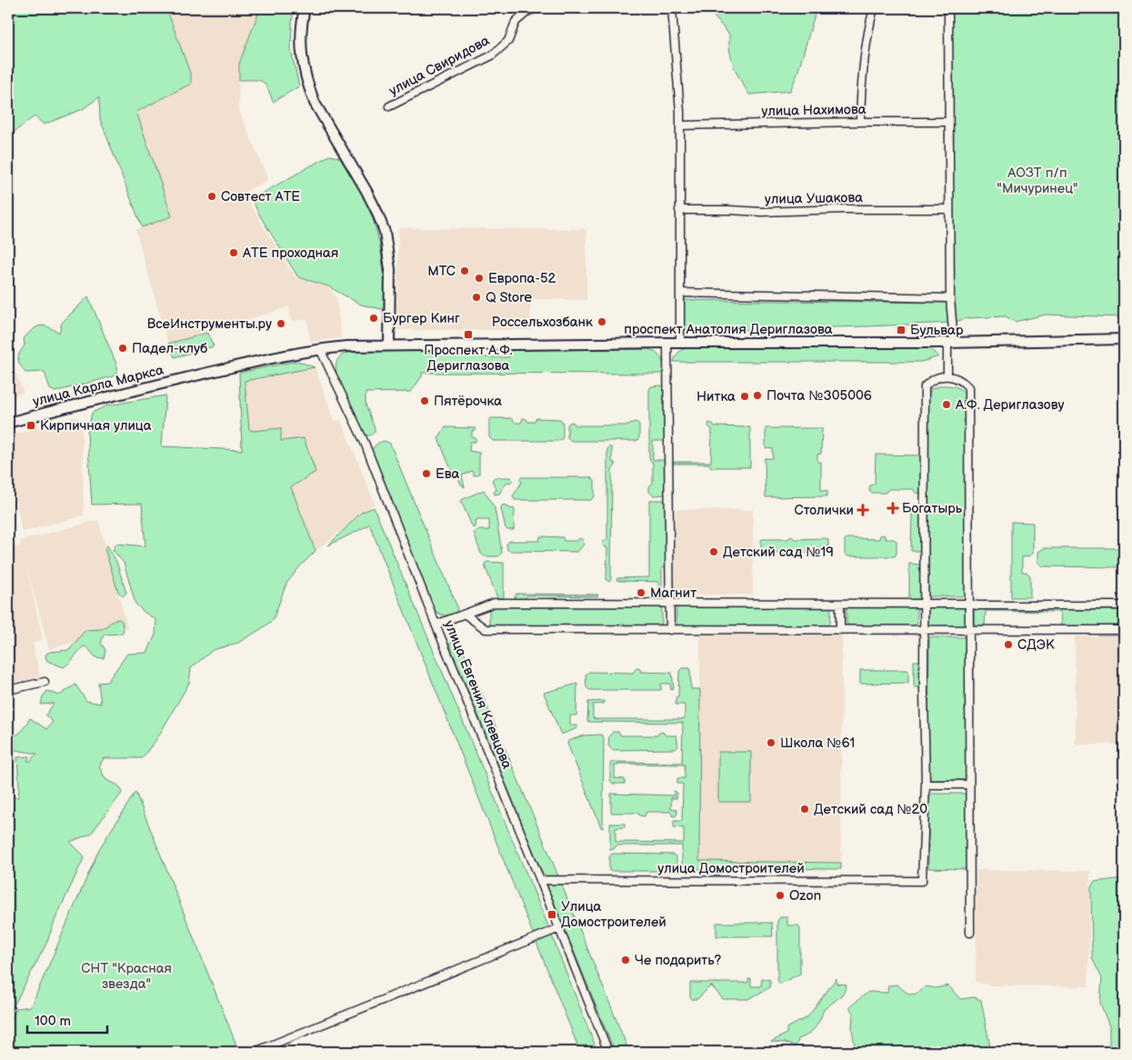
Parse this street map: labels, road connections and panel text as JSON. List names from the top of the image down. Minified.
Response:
{"streets":{"main road":["проспект Анатолия Дериглазова","улица Карла Маркса"],"street":["улица Свиридова","улица Нахимова","улица Ушакова","улица Евгения Клевцова","улица Домостроителей"]},"crossings":[["проспект Анатолия Дериглазова","улица Карла Маркса"],["проспект Анатолия Дериглазова","улица Евгения Клевцова"],["улица Карла Маркса","улица Евгения Клевцова"],["улица Евгения Клевцова","улица Домостроителей"]],"parks":["АОЗТ п/п \"Мичуринец\"","СНТ \"Красная звезда\""],"places":{"other":["Совтест АТЕ","АТЕ проходная","МТС","Европа-52","Q Store","Бургер Кинг","Россельхозбанк","ВсеИнструменты.ру","Падел-клуб","Почта №305006","Нитка","Пятёрочка","А.Ф. Дериглазову","Ева","Детский сад №19","Магнит","СДЭК","Школа №61","Детский сад №20","Ozon","Че подарить?"],"transit":["Бульвар","Проспект А.Ф. Дериглазова","Кирпичная улица","Улица Домостроителей"],"health":["Богатырь","Столички"]},"scale_bar":"100 m"}
